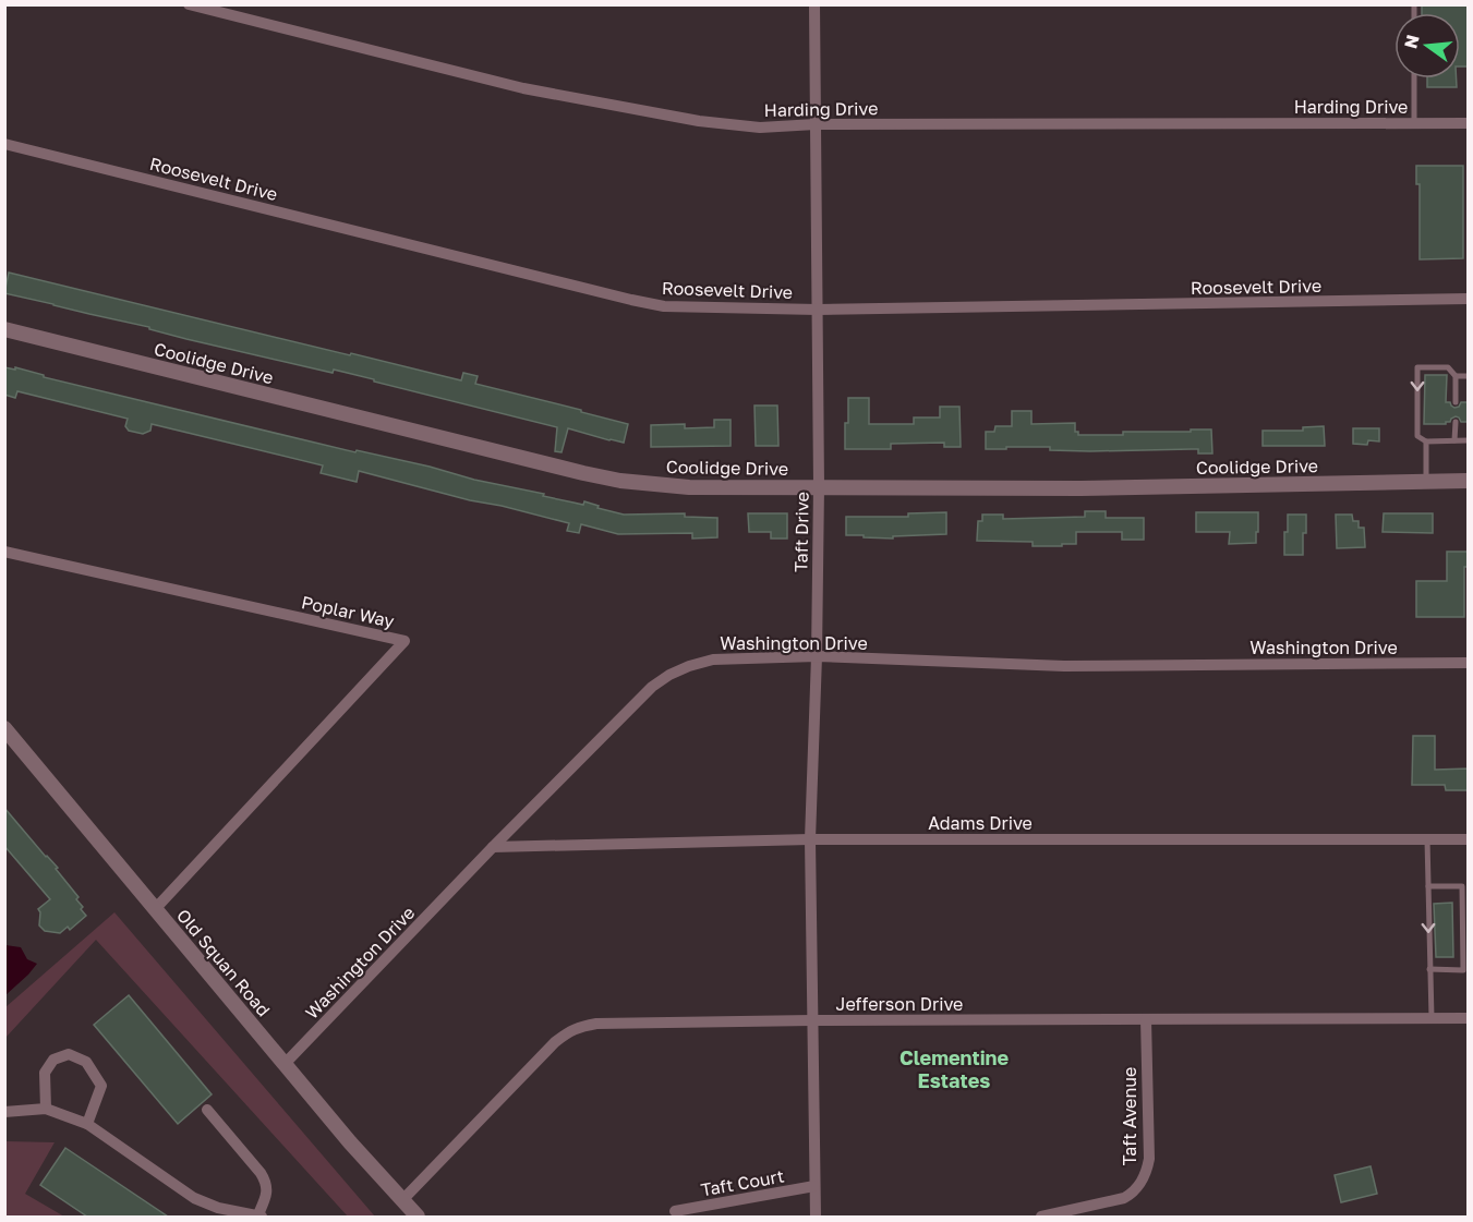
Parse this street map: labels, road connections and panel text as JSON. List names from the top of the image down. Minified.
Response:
{"streets":{"street":["Harding Drive","Roosevelt Drive","Coolidge Drive","Taft Drive","Poplar Way","Washington Drive","Adams Drive","Old Squan Road","Jefferson Drive","Taft Avenue","Taft Court"]},"crossings":[["Harding Drive","Taft Drive"],["Roosevelt Drive","Taft Drive"],["Coolidge Drive","Taft Drive"],["Taft Drive","Washington Drive"],["Taft Drive","Adams Drive"],["Taft Drive","Jefferson Drive"],["Poplar Way","Old Squan Road"],["Washington Drive","Adams Drive"],["Washington Drive","Old Squan Road"],["Old Squan Road","Jefferson Drive"],["Jefferson Drive","Taft Avenue"]],"districts":["Clementine Estates"],"north":"left"}
